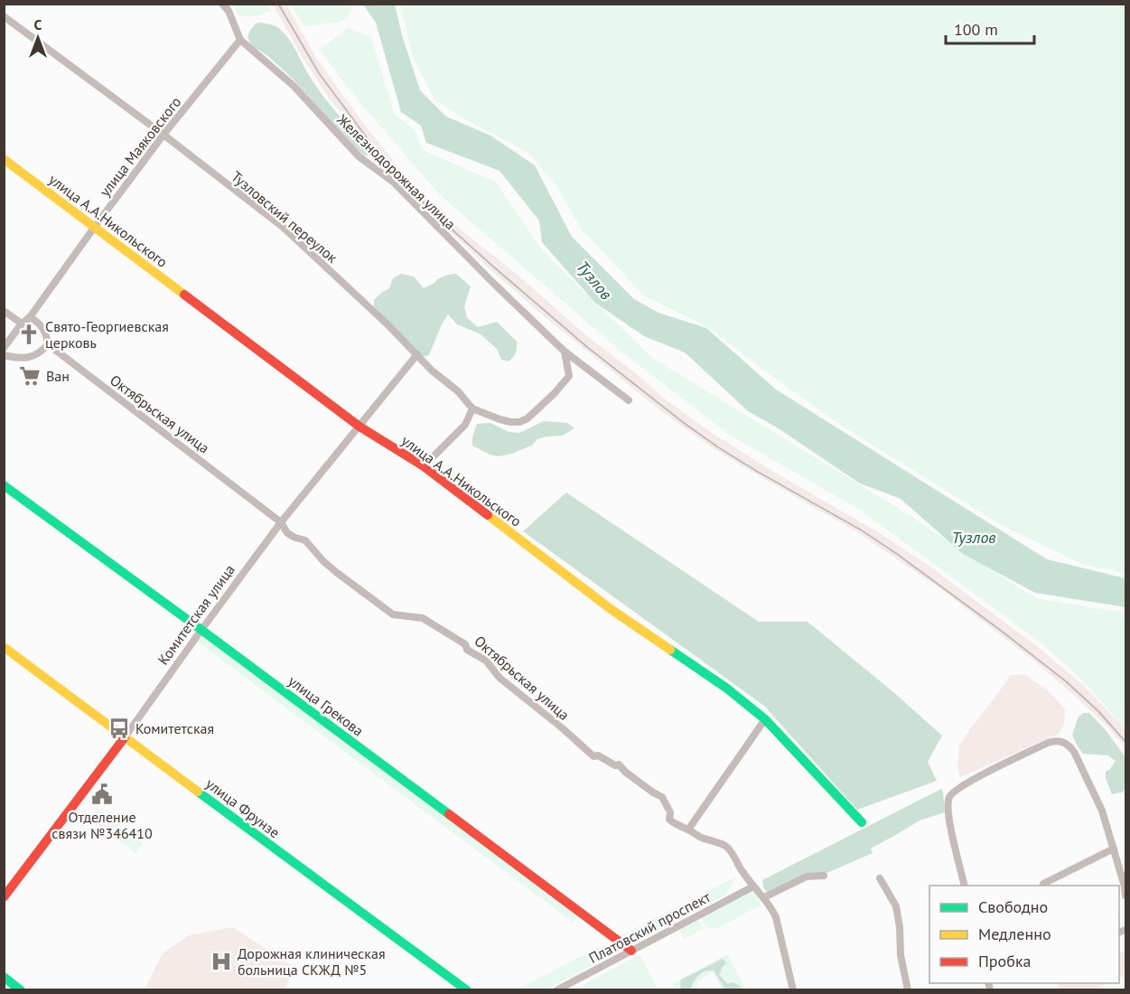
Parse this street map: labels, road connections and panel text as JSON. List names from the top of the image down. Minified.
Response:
{"streets":{"street":["улица Маяковского","Железнодорожная улица","Тузловский переулок","улица А.А.Никольского","Октябрьская улица","Комитетская улица","улица Грекова","улица Фрунзе","Платовский проспект"]},"crossings":[["улица Маяковского","Железнодорожная улица"],["улица Маяковского","Тузловский переулок"],["улица Маяковского","улица А.А.Никольского"],["Тузловский переулок","Комитетская улица"],["улица А.А.Никольского","Комитетская улица"],["Октябрьская улица","Комитетская улица"],["Октябрьская улица","Платовский проспект"],["Комитетская улица","улица Грекова"],["Комитетская улица","улица Фрунзе"],["улица Грекова","Платовский проспект"]],"water":["Тузлов"],"places":{"church":["Свято-Георгиевская церковь"],"supermarket":["Ван"],"bus stop":["Комитетская"],"public building":["Отделение связи №346410"],"hospital":["Дорожная клиническая больница СКЖД №5"]},"legend":["Свободно","Медленно","Пробка"],"scale_bar":"100 m","north":"top"}
